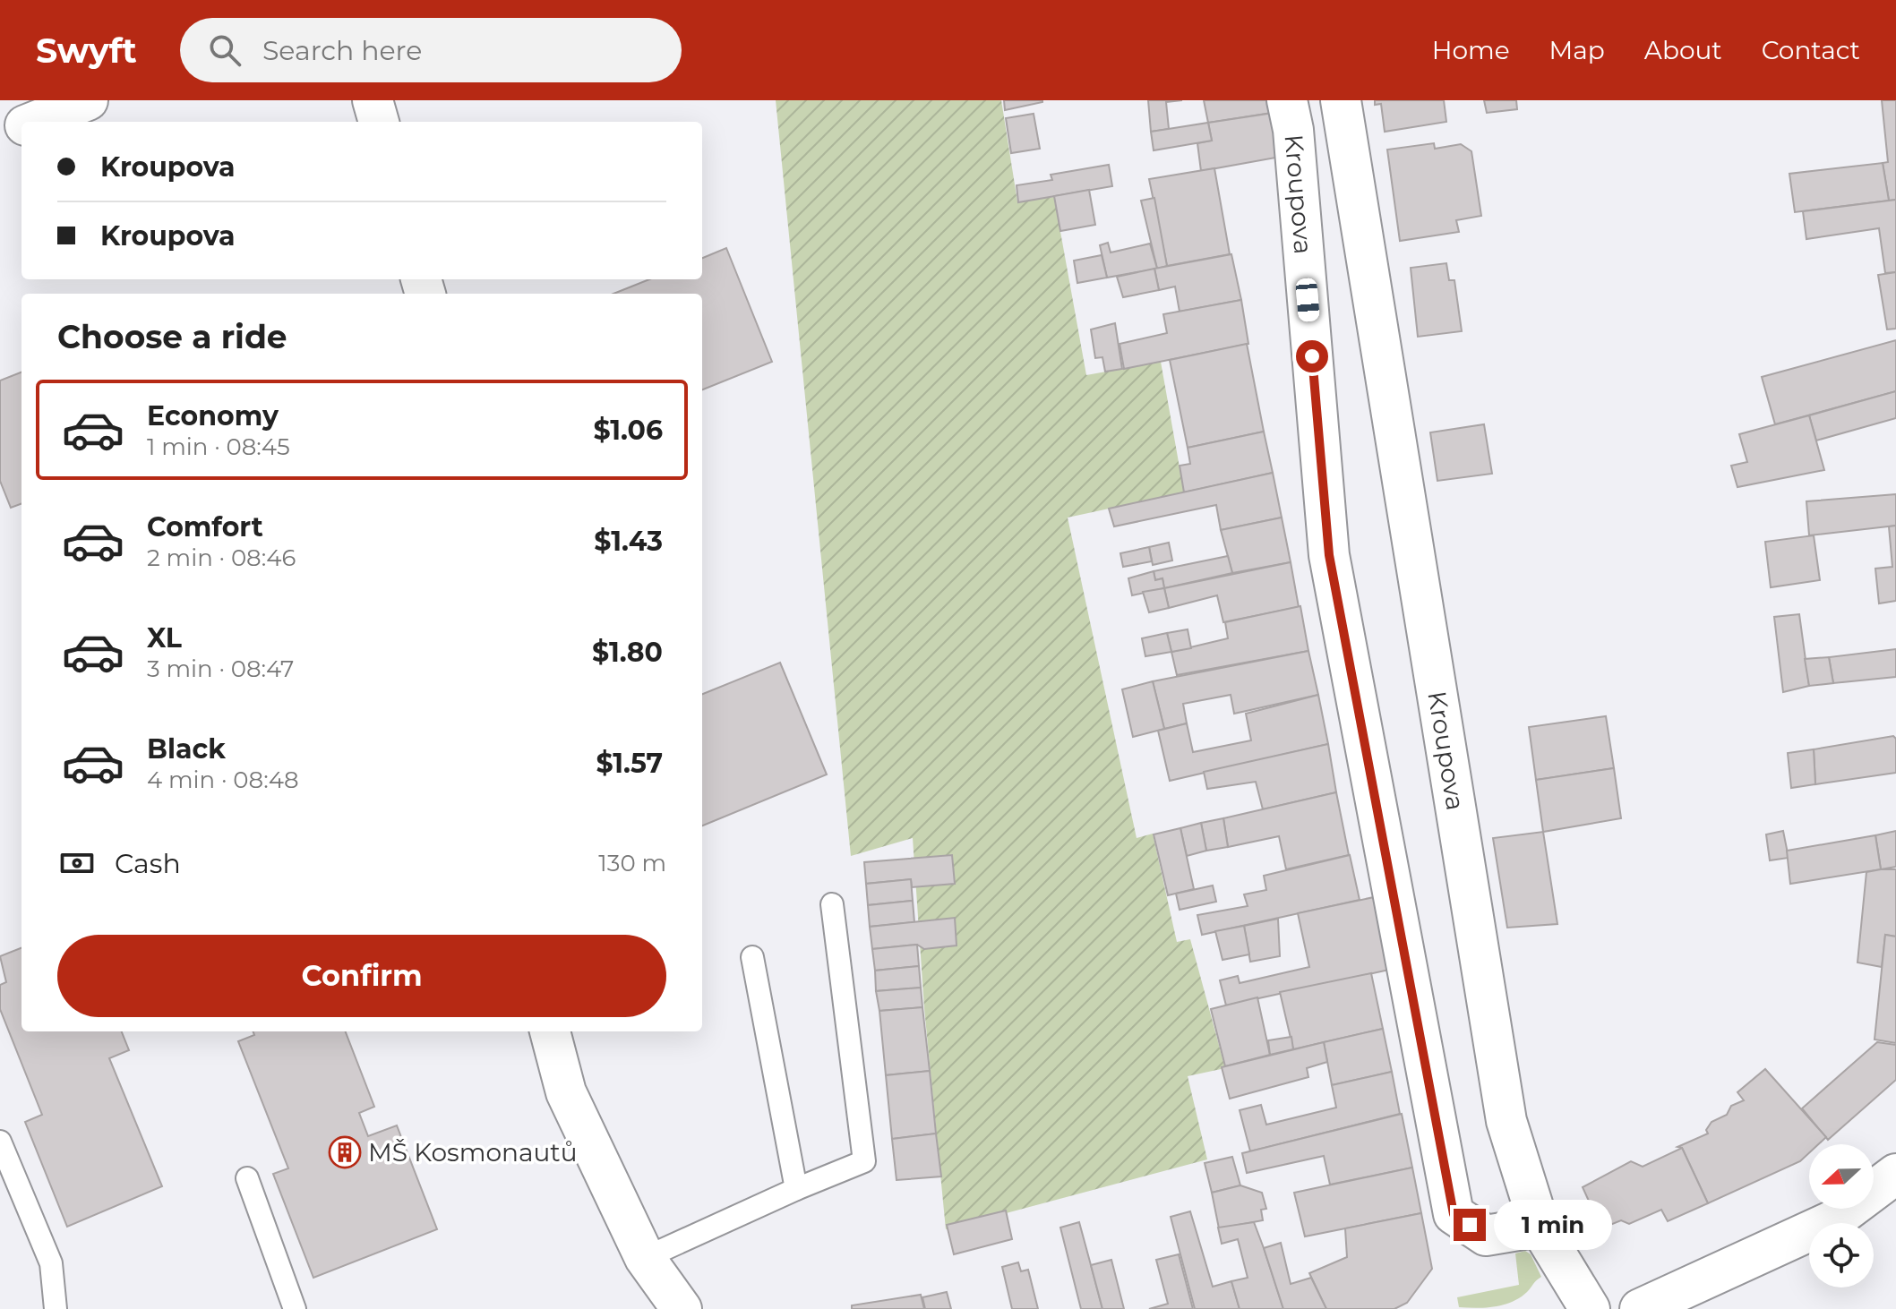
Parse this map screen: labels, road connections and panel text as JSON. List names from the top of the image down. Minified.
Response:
{"streets":{"street":["Kroupova"]},"places":{"building":["MŠ Kosmonautů"]},"north":"left","page":{"header":"Swyft","search":"Search here","nav":["Home","Map","About","Contact"],"banner":["Kroupova","Kroupova"],"heading":"Choose a ride","list":[{"name":"Economy","note":"1 min · 08:45","value":"$1.06"},{"name":"Comfort","note":"2 min · 08:46","value":"$1.43"},{"name":"XL","note":"3 min · 08:47","value":"$1.80"},{"name":"Black","note":"4 min · 08:48","value":"$1.57"}],"pay":["Cash","130 m"],"buttons":"Confirm","bubble":"1 min"}}
